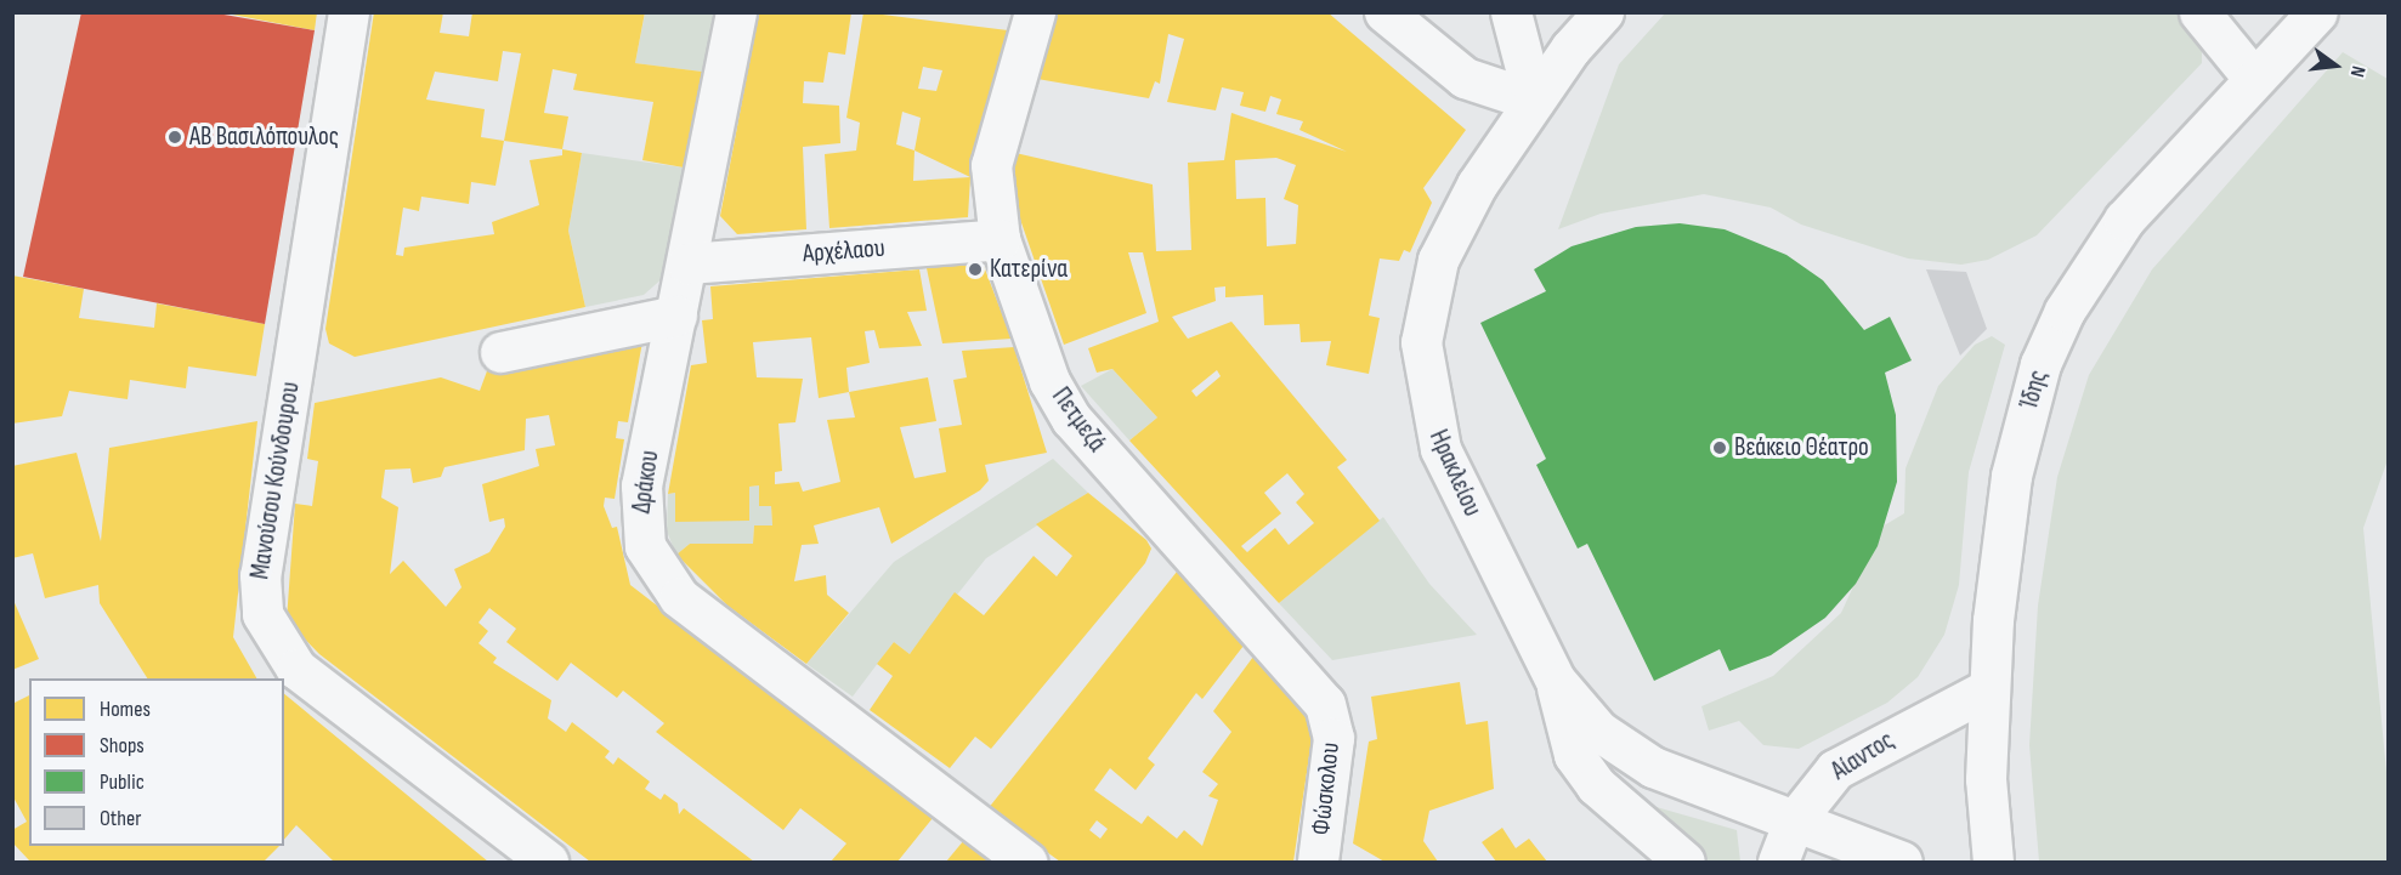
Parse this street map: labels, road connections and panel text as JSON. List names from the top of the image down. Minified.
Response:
{"streets":{"street":["Αρχέλαου","Ίδης","Πετμεζά","Ηρακλείου","Μανούσου Κούνδουρου","Δράκου","Αίαντος","Φώσκολου"]},"crossings":[["Αρχέλαου","Πετμεζά"],["Αρχέλαου","Δράκου"],["Ίδης","Αίαντος"],["Πετμεζά","Φώσκολου"],["Ηρακλείου","Αίαντος"]],"places":["ΑΒ Βασιλόπουλος","Κατερίνα","Βεάκειο Θέατρο"],"legend":["Homes","Shops","Public","Other"],"north":"right"}
